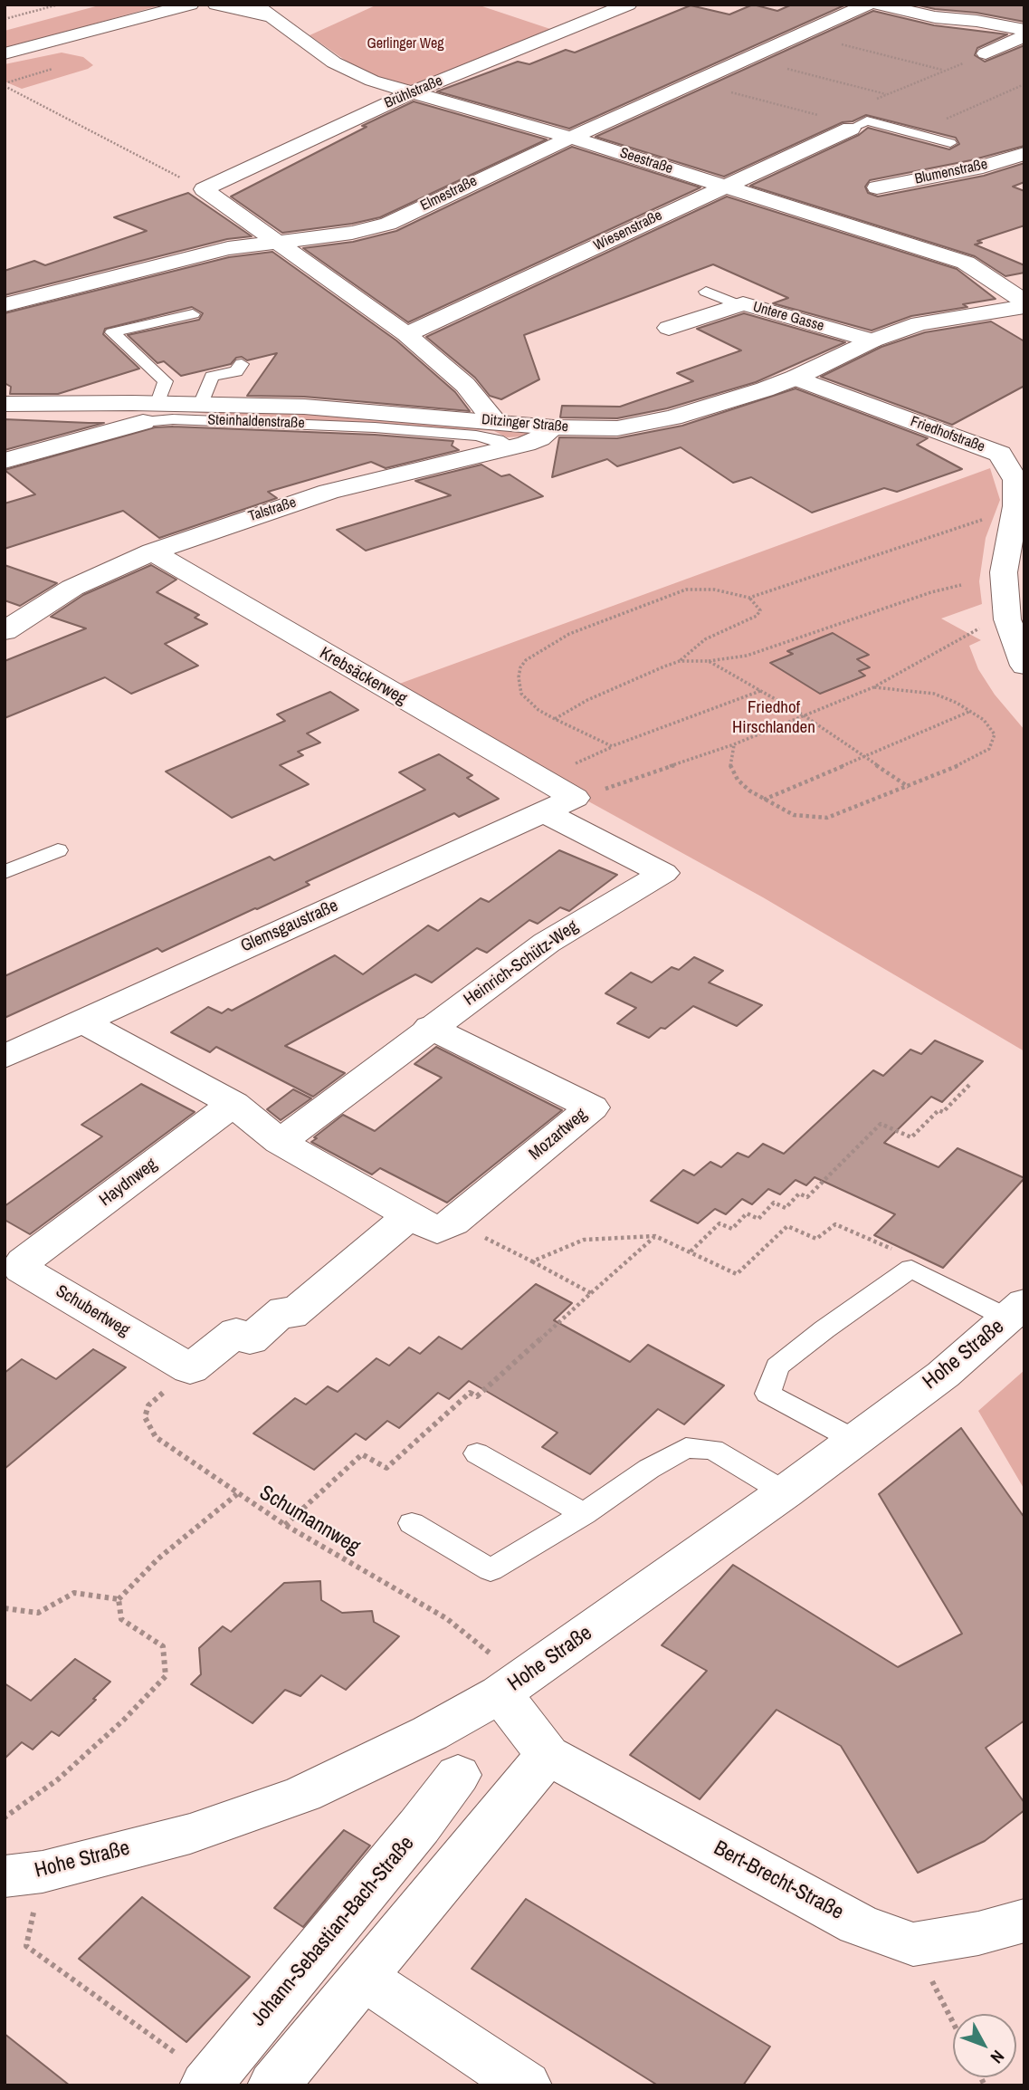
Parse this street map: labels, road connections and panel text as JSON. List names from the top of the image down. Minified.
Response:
{"streets":{"street":["Brühlstraße","Seestraße","Blumenstraße","Elmestraße","Wiesenstraße","Untere Gasse","Steinhaldenstraße","Ditzinger Straße","Friedhofstraße","Talstraße","Krebsäckerweg","Glemsgaustraße","Heinrich-Schütz-Weg","Mozartweg","Haydnweg","Schubertweg","Hohe Straße","Bert-Brecht-Straße","Johann-Sebastian-Bach-Straße"],"path":["Schumannweg"]},"crossings":[["Brühlstraße","Seestraße"],["Seestraße","Elmestraße"],["Seestraße","Wiesenstraße"],["Seestraße","Ditzinger Straße"],["Untere Gasse","Ditzinger Straße"],["Steinhaldenstraße","Ditzinger Straße"],["Steinhaldenstraße","Talstraße"],["Ditzinger Straße","Friedhofstraße"],["Ditzinger Straße","Talstraße"],["Talstraße","Krebsäckerweg"],["Krebsäckerweg","Glemsgaustraße"],["Glemsgaustraße","Heinrich-Schütz-Weg"],["Heinrich-Schütz-Weg","Mozartweg"],["Haydnweg","Schubertweg"],["Schubertweg","Schumannweg"],["Hohe Straße","Schumannweg"]],"parks":["Gerlinger Weg","Friedhof Hirschlanden"],"north":"bottom right"}
